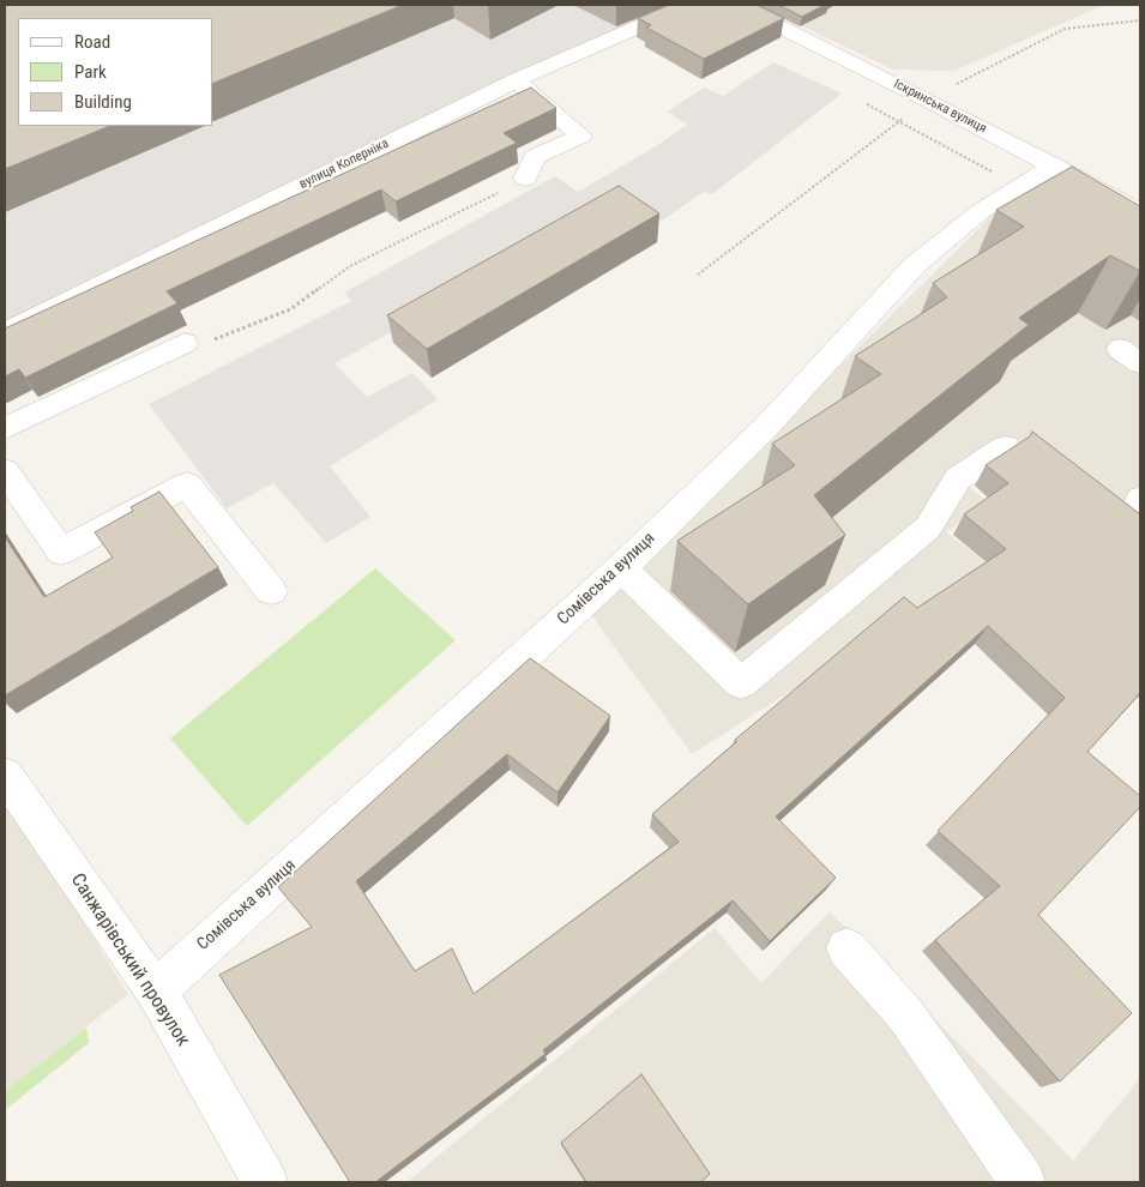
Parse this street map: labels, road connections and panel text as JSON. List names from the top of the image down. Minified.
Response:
{"streets":{"street":["Іскринська вулиця","вулиця Коперніка","Сомівська вулиця","Санжарівський провулок"]},"crossings":[["Іскринська вулиця","Сомівська вулиця"],["Сомівська вулиця","Санжарівський провулок"]],"legend":["Road","Park","Building"]}
